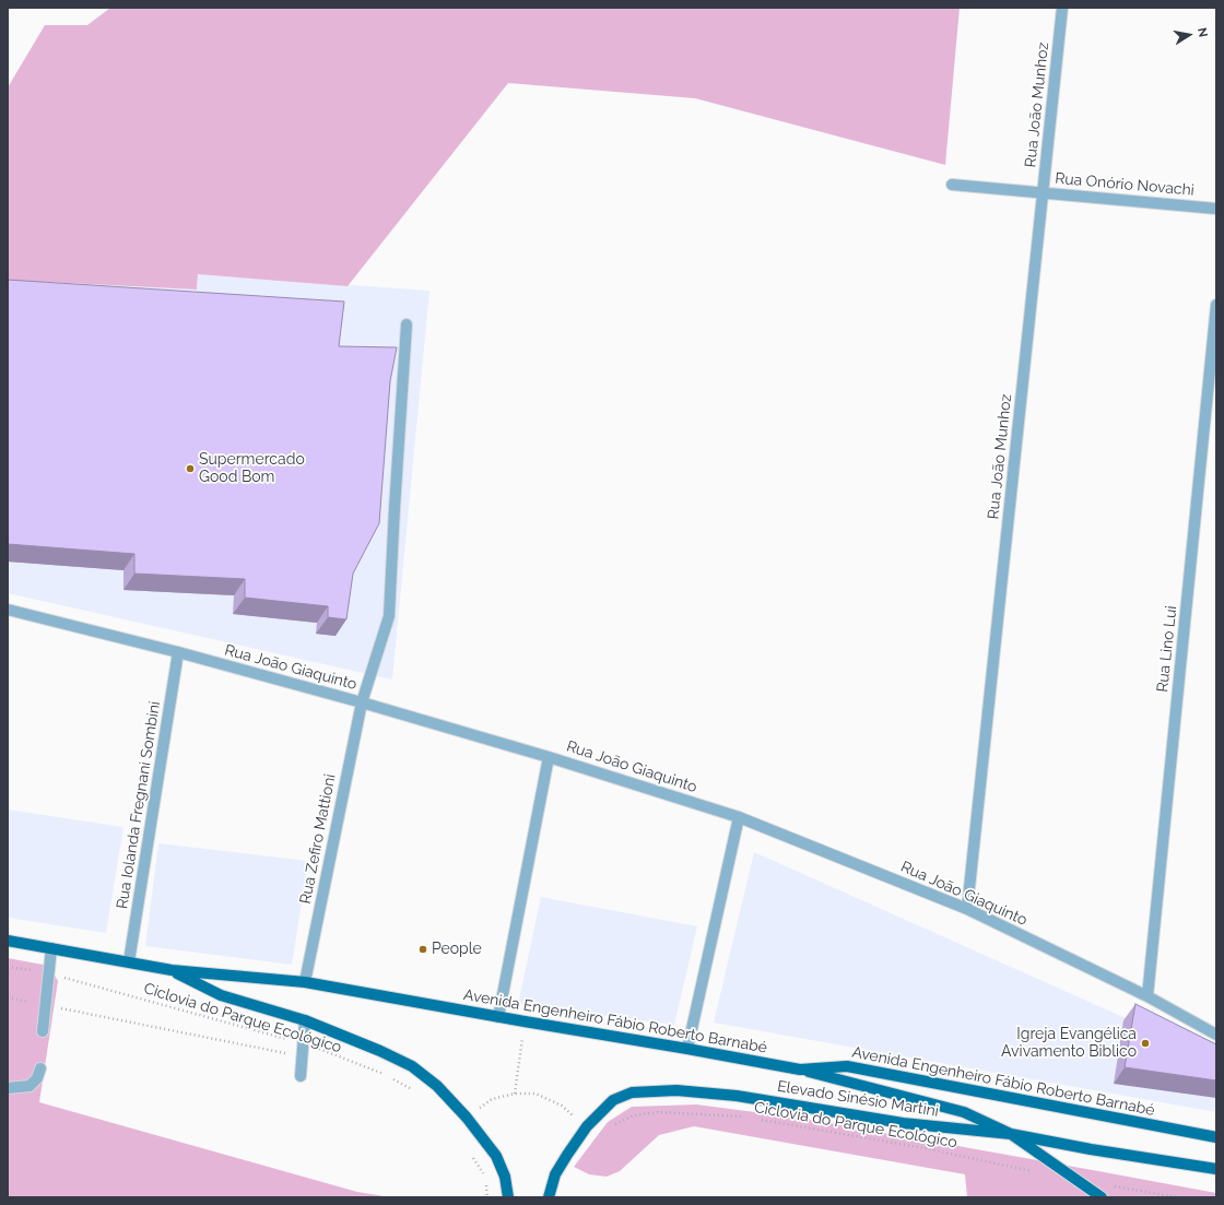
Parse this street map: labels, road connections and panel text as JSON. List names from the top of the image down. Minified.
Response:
{"streets":{"main road":["Avenida Engenheiro Fábio Roberto Barnabé","Elevado Sinésio Martini"],"street":["Rua João Munhoz","Rua Onório Novachi","Rua Lino Lui","Rua João Giaquinto","Rua Iolanda Fregnani Sombini","Rua Zefiro Mattioni"],"path":["Ciclovia do Parque Ecológico"]},"crossings":[["Rua João Munhoz","Rua Onório Novachi"],["Rua João Munhoz","Rua João Giaquinto"],["Rua Lino Lui","Rua João Giaquinto"],["Rua João Giaquinto","Rua Iolanda Fregnani Sombini"],["Rua João Giaquinto","Rua Zefiro Mattioni"],["Rua Iolanda Fregnani Sombini","Avenida Engenheiro Fábio Roberto Barnabé"],["Rua Zefiro Mattioni","Avenida Engenheiro Fábio Roberto Barnabé"]],"places":["Supermercado Good Bom","People","Igreja Evangélica Avivamento Biblico"],"north":"right"}
